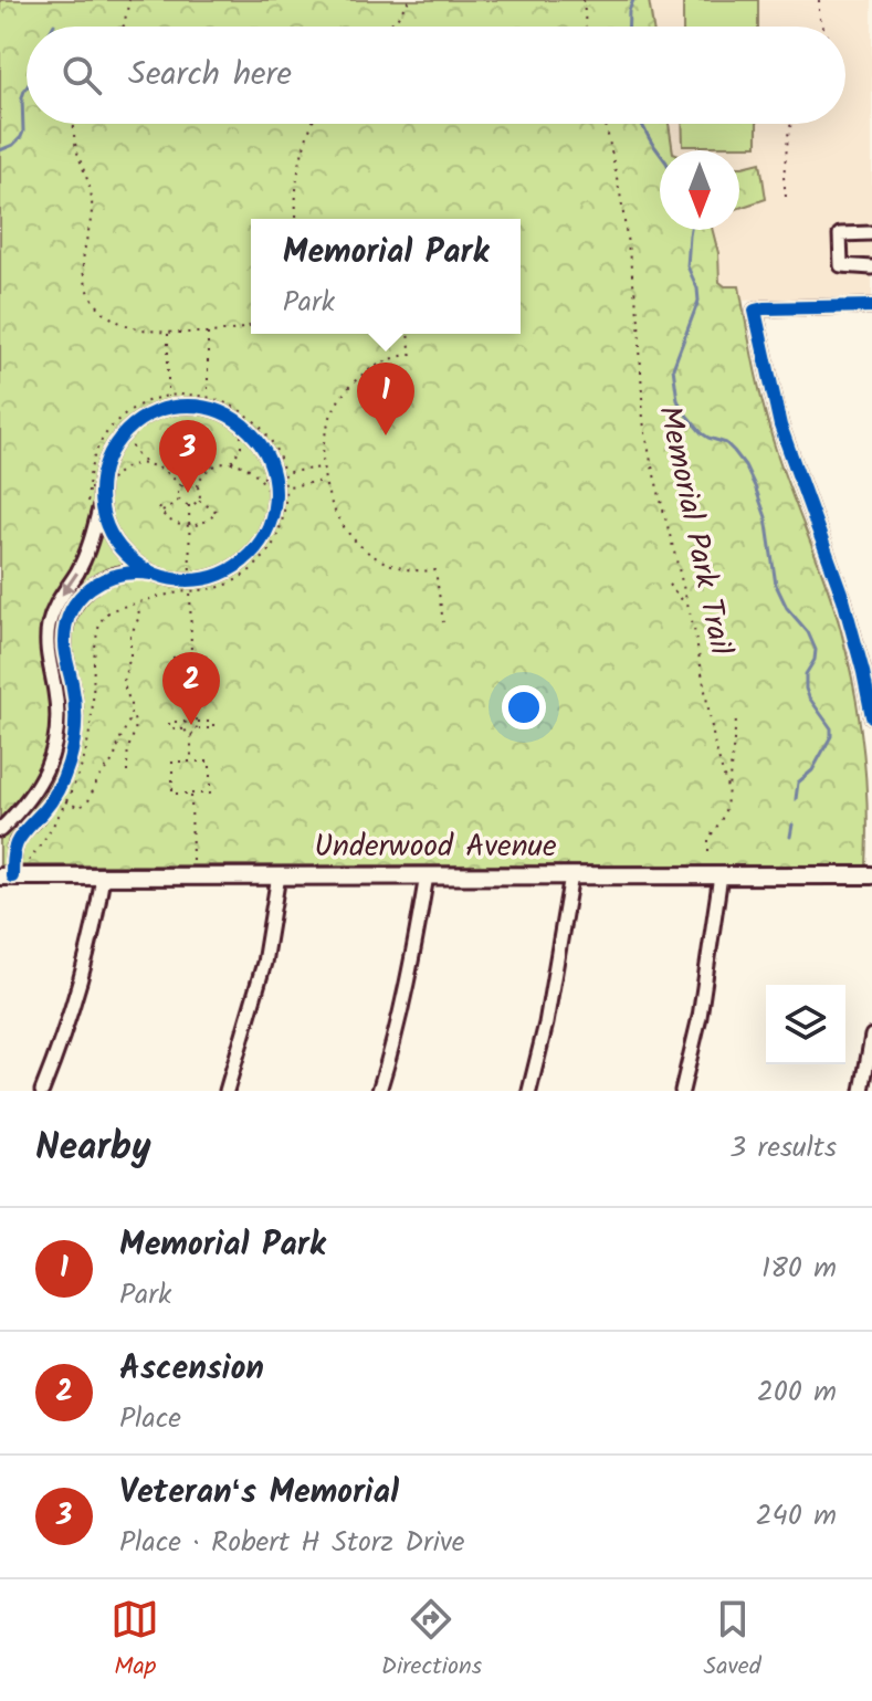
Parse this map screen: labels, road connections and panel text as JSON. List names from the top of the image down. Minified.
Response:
{"streets":{"main road":["Underwood Avenue"],"path":["Memorial Park Trail"]},"north":"bottom","page":{"search":"Search here","popup":["Memorial Park","Park"],"pins":["1","3","2"],"heading":["Nearby","3 results"],"list":[{"mark":"1","name":"Memorial Park","note":"Park","value":"180 m"},{"mark":"2","name":"Ascension","note":"Place","value":"200 m"},{"mark":"3","name":"Veteranʻs Memorial","note":"Place · Robert H Storz Drive","value":"240 m"}],"nav":["Map","Directions","Saved"]}}
